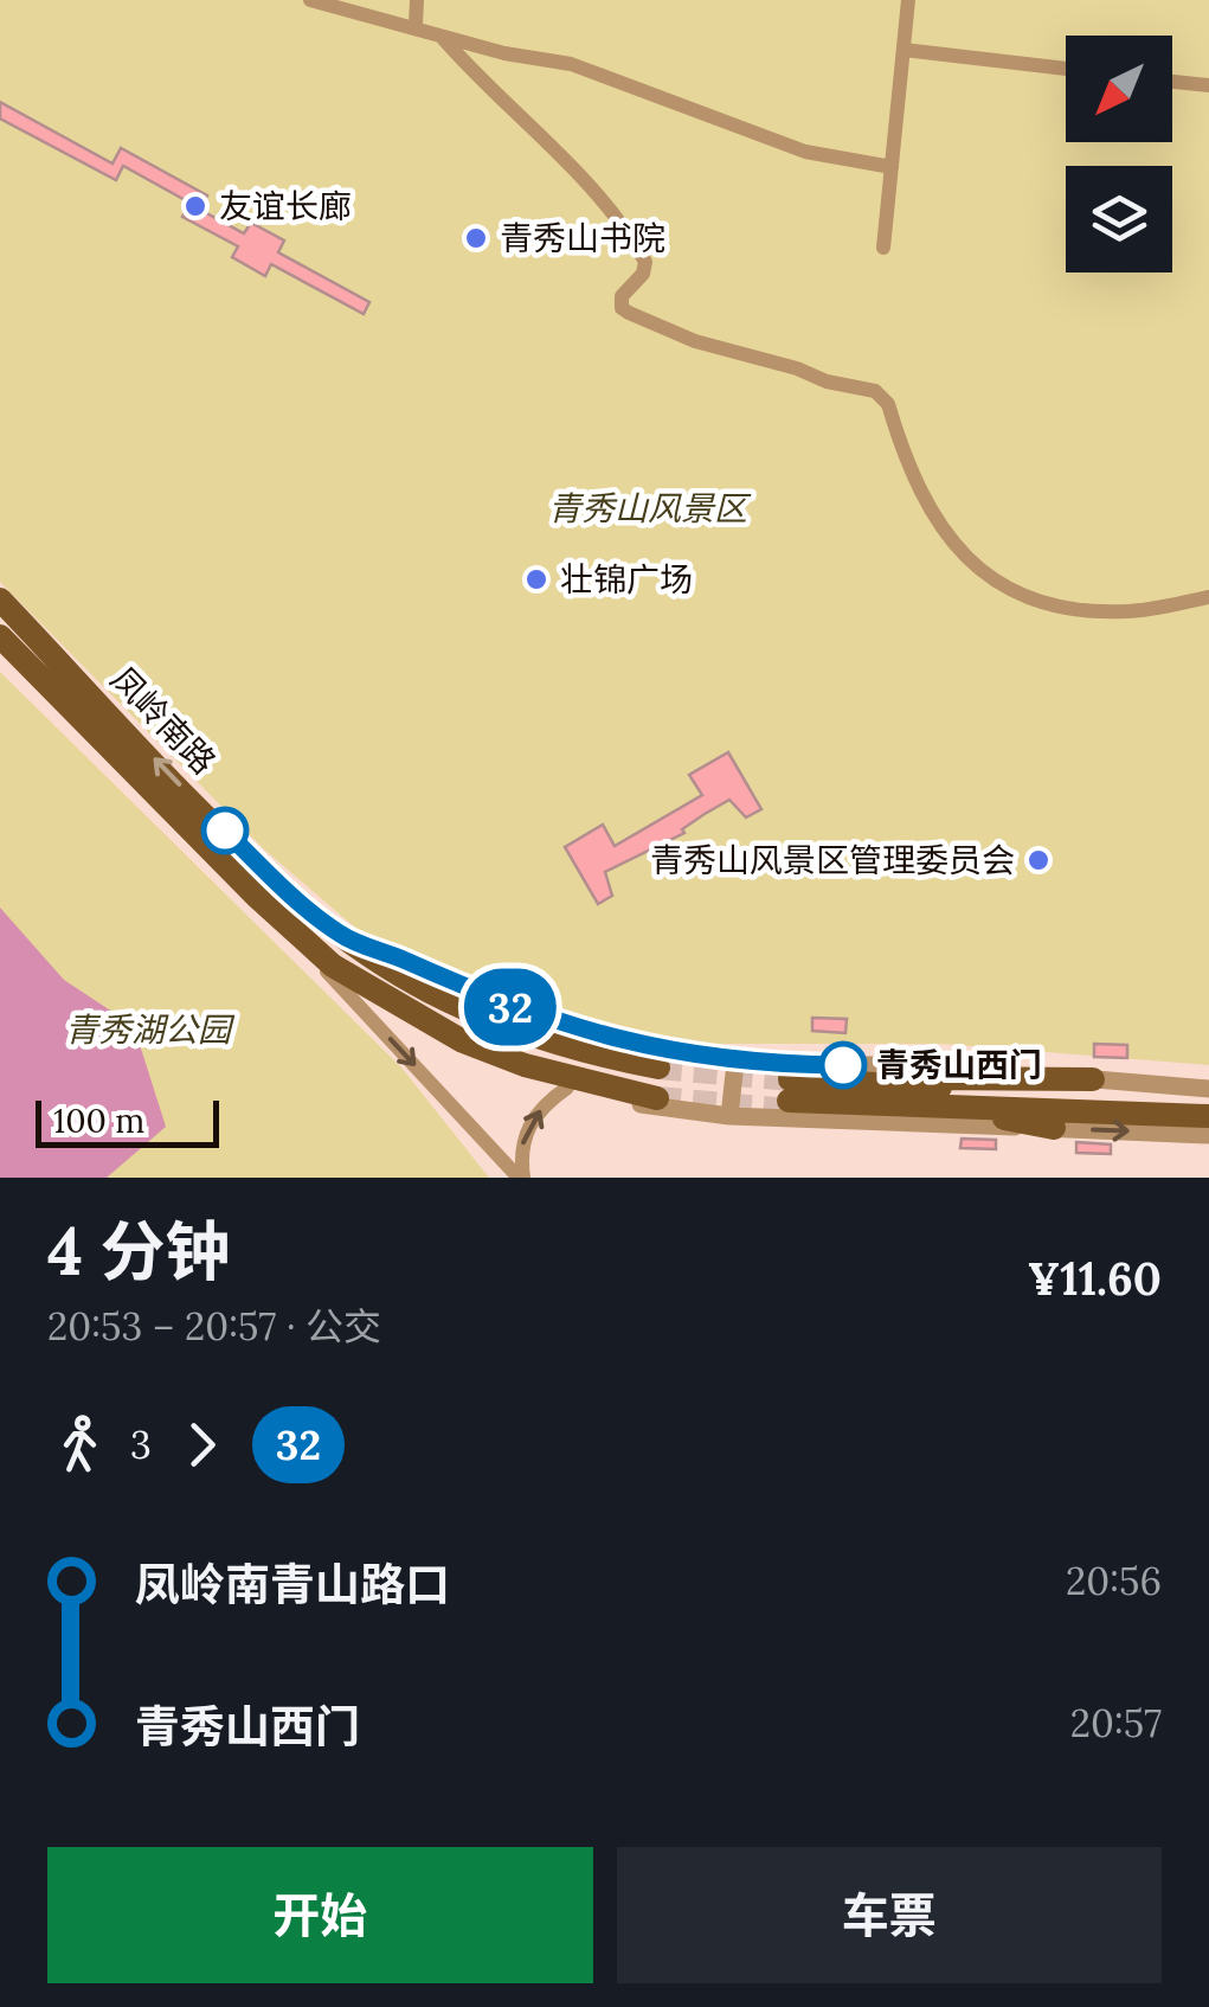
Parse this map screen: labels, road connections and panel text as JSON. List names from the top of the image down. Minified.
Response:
{"streets":{"main road":["凤岭南路"]},"parks":["青秀山风景区","青秀湖公园"],"places":["友谊长廊","青秀山书院","壮锦广场","青秀山风景区管理委员会","青秀山西门"],"lines":["bus line 32"],"scale_bar":"100 m","north":"bottom left","page":{"on_map":"32","scale":"100 m","heading":["4 分钟","20:53 – 20:57 · 公交","¥11.60"],"legs":["3","32"],"list":[{"name":"凤岭南青山路口","value":"20:56"},{"name":"青秀山西门","value":"20:57"}],"buttons":["开始","车票"]}}
